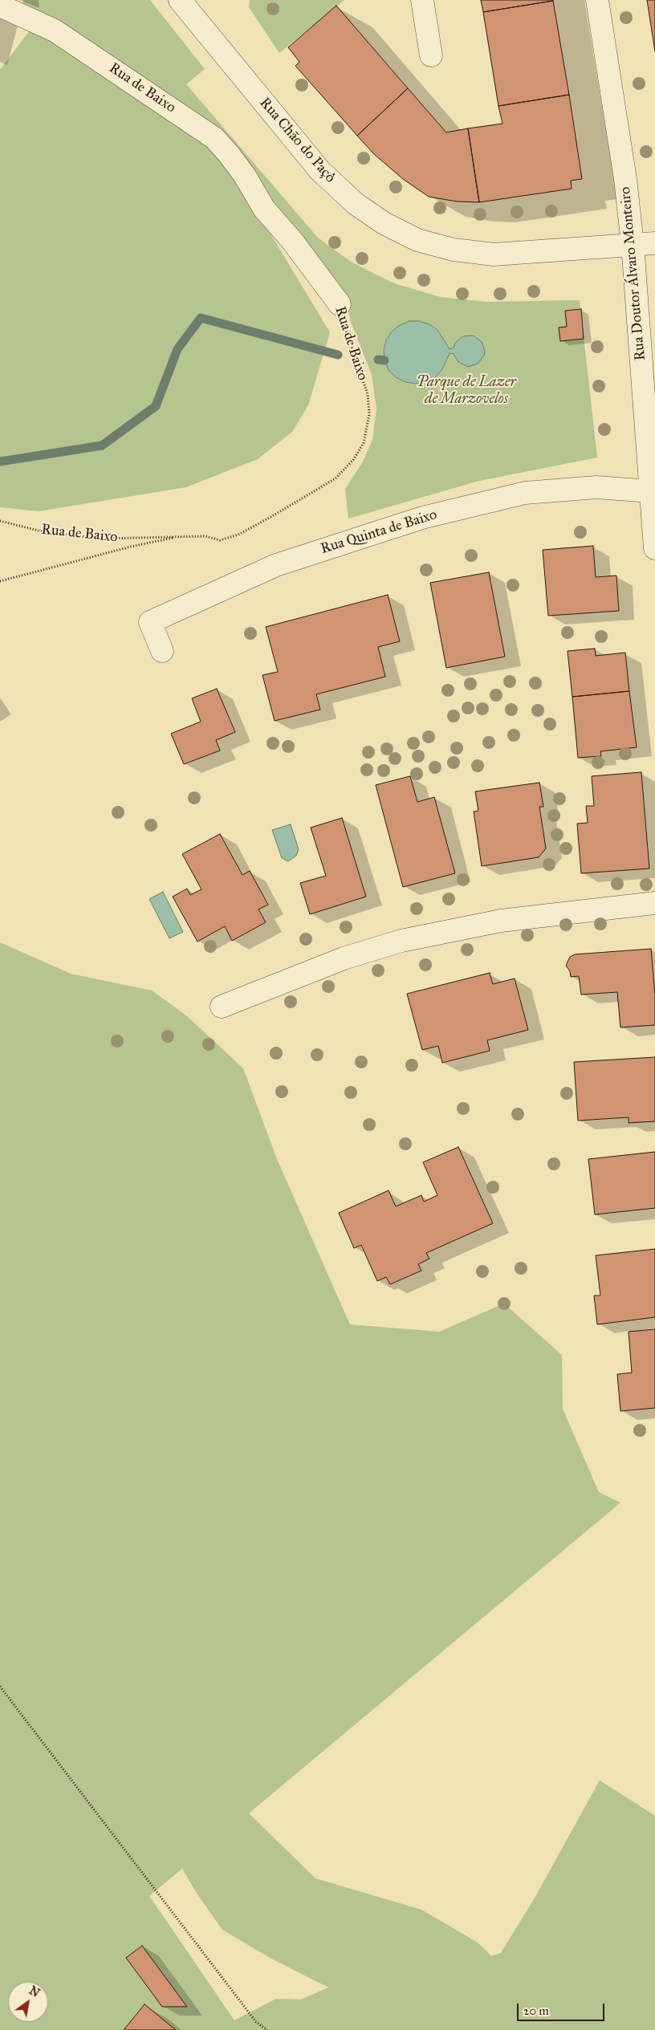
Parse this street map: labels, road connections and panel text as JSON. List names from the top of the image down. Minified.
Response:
{"streets":{"street":["Rua de Baixo","Rua Chão do Paçô","Rua Doutor Álvaro Monteiro","Rua Quinta de Baixo"]},"crossings":[["Rua Chão do Paçô","Rua Doutor Álvaro Monteiro"],["Rua Doutor Álvaro Monteiro","Rua Quinta de Baixo"]],"parks":["Parque de Lazer de Marzovelos"],"scale_bar":"20 m","north":"top right"}
